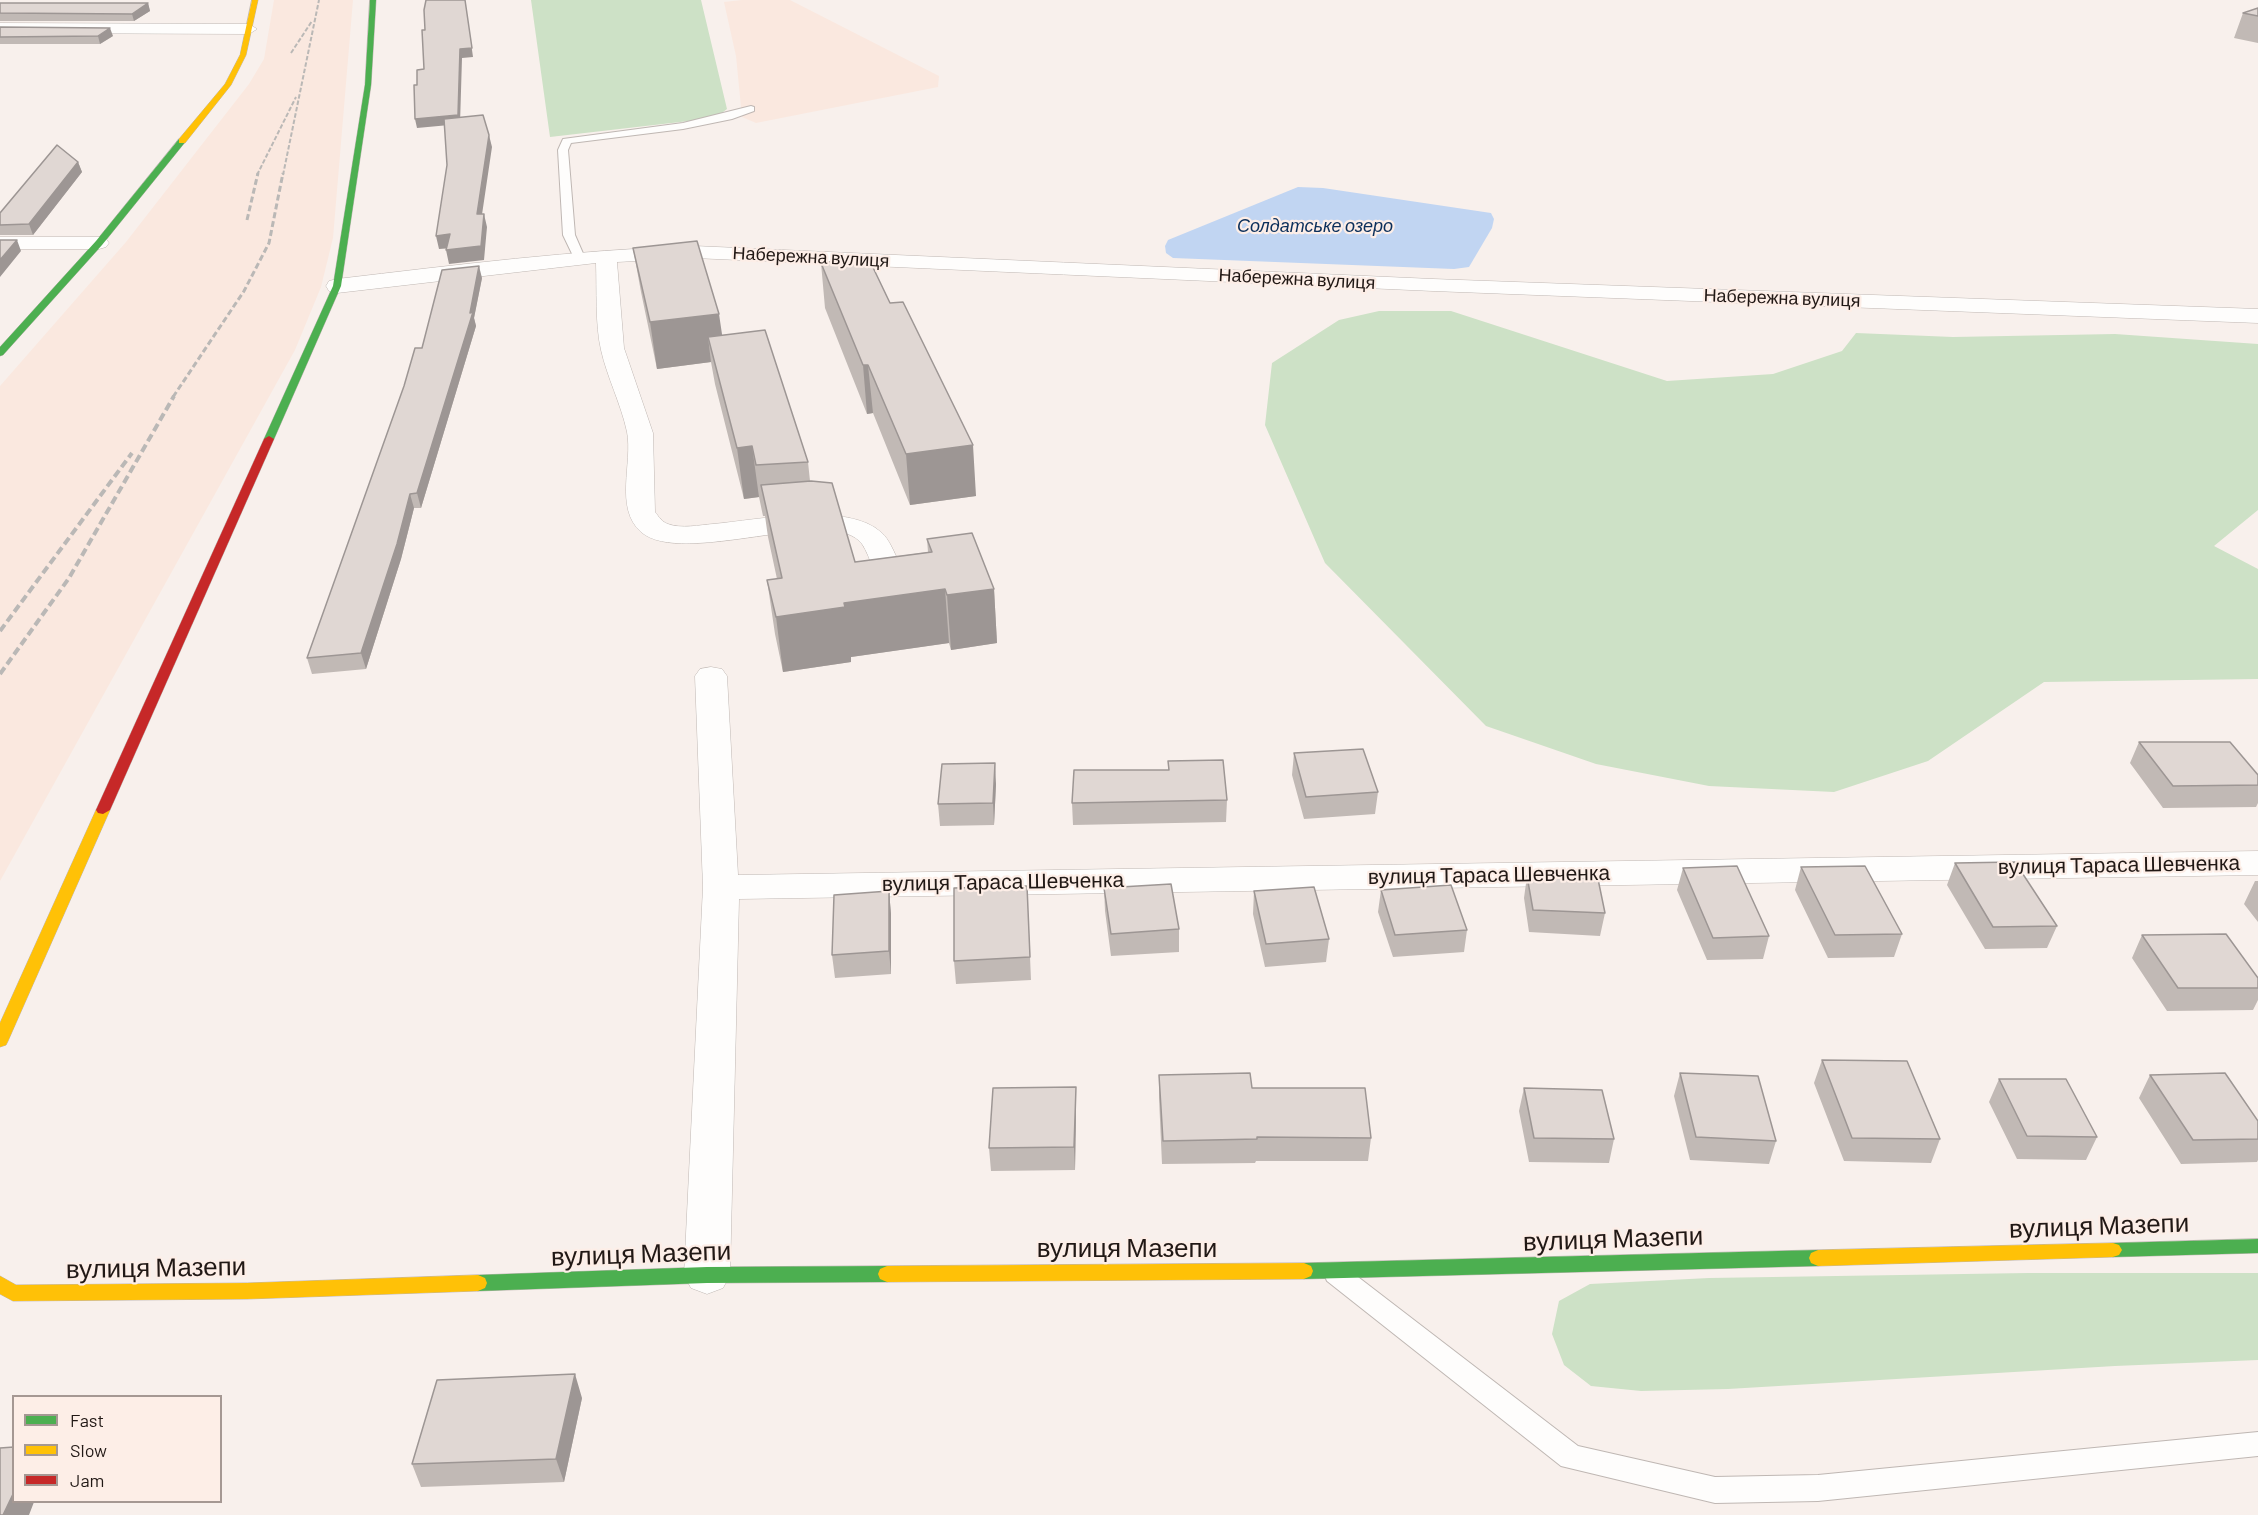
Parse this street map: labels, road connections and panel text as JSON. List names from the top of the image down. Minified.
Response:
{"streets":{"street":["Набережна вулиця","вулиця Тараса Шевченка","вулиця Мазепи"]},"water":["Солдатське озеро"],"legend":["Fast","Slow","Jam"]}
